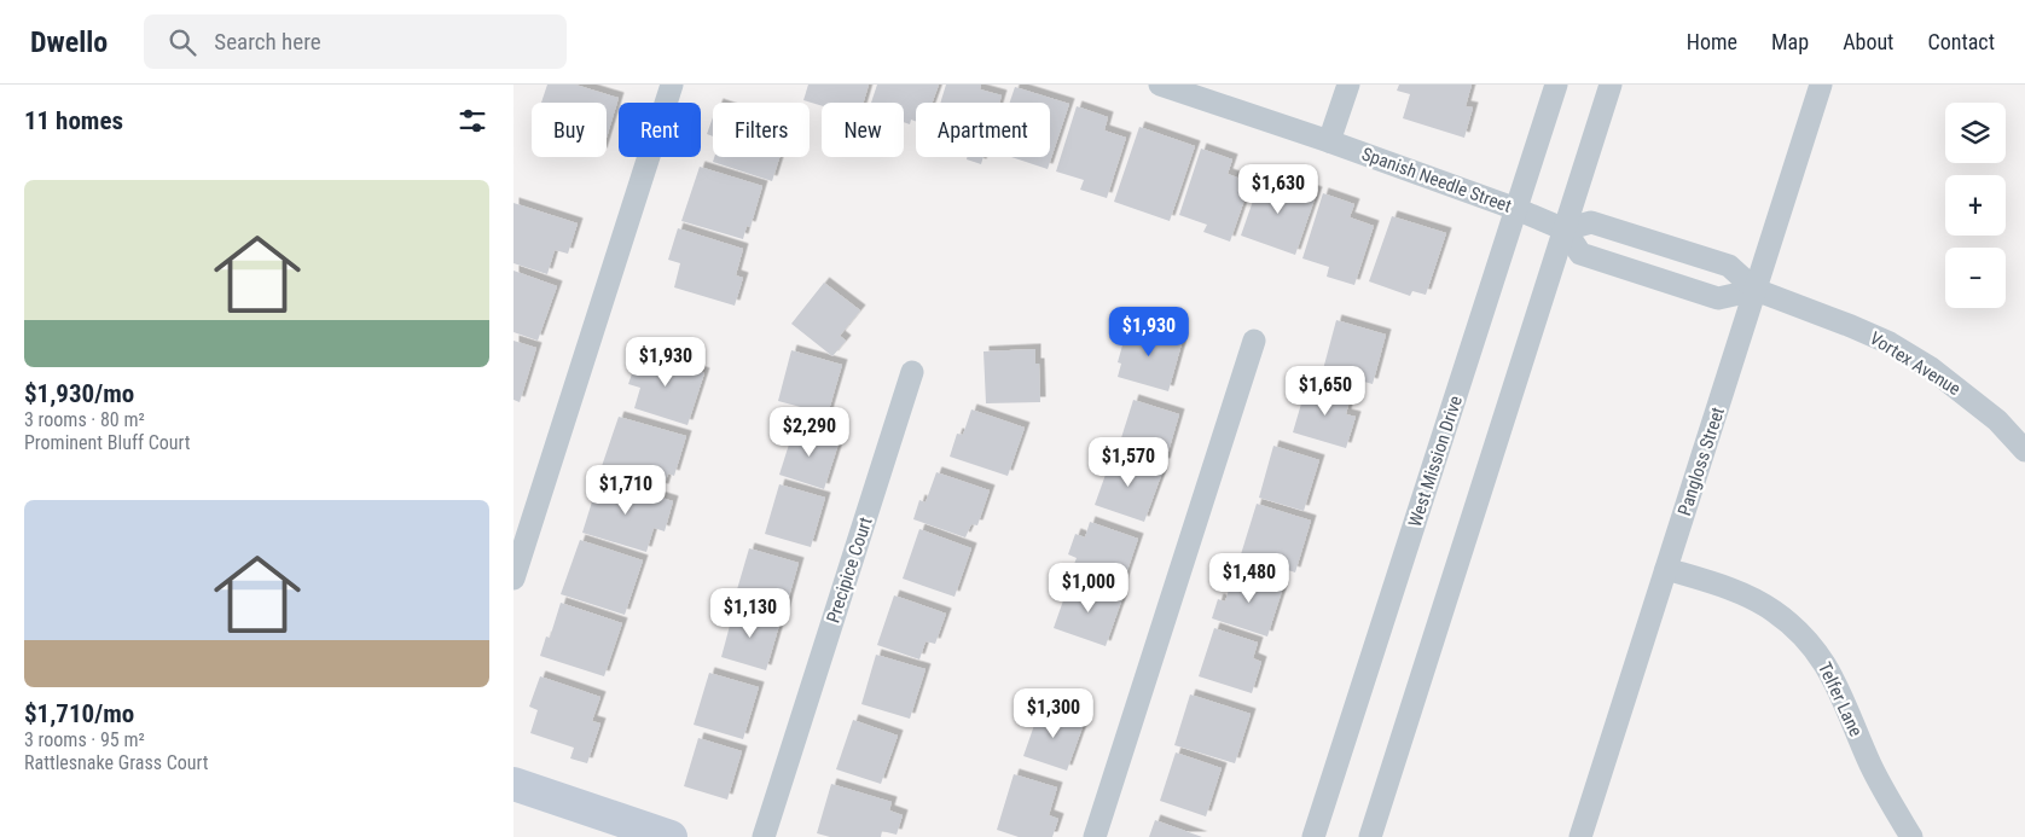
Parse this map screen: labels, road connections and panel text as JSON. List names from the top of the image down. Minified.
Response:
{"streets":{"street":["Spanish Needle Street","Vortex Avenue","West Mission Drive","Pangloss Street","Precipice Court","Telfer Lane"]},"crossings":[["Spanish Needle Street","Vortex Avenue"],["Spanish Needle Street","West Mission Drive"],["Vortex Avenue","Pangloss Street"],["Pangloss Street","Telfer Lane"]],"page":{"header":"Dwello","search":"Search here","nav":["Home","Map","About","Contact"],"heading":"11 homes","map_buttons":["+","−"],"chip":["Buy","Rent","Filters","New","Apartment"],"list":[{"name":"$1,930/mo","note":"3 rooms · 80 m² · Prominent Bluff Court"},{"name":"$1,710/mo","note":"3 rooms · 95 m² · Rattlesnake Grass Court"}],"price":["$1,630","$1,930","$1,930","$1,650","$2,290","$1,570","$1,710","$1,480","$1,000","$1,130","$1,300"]}}
